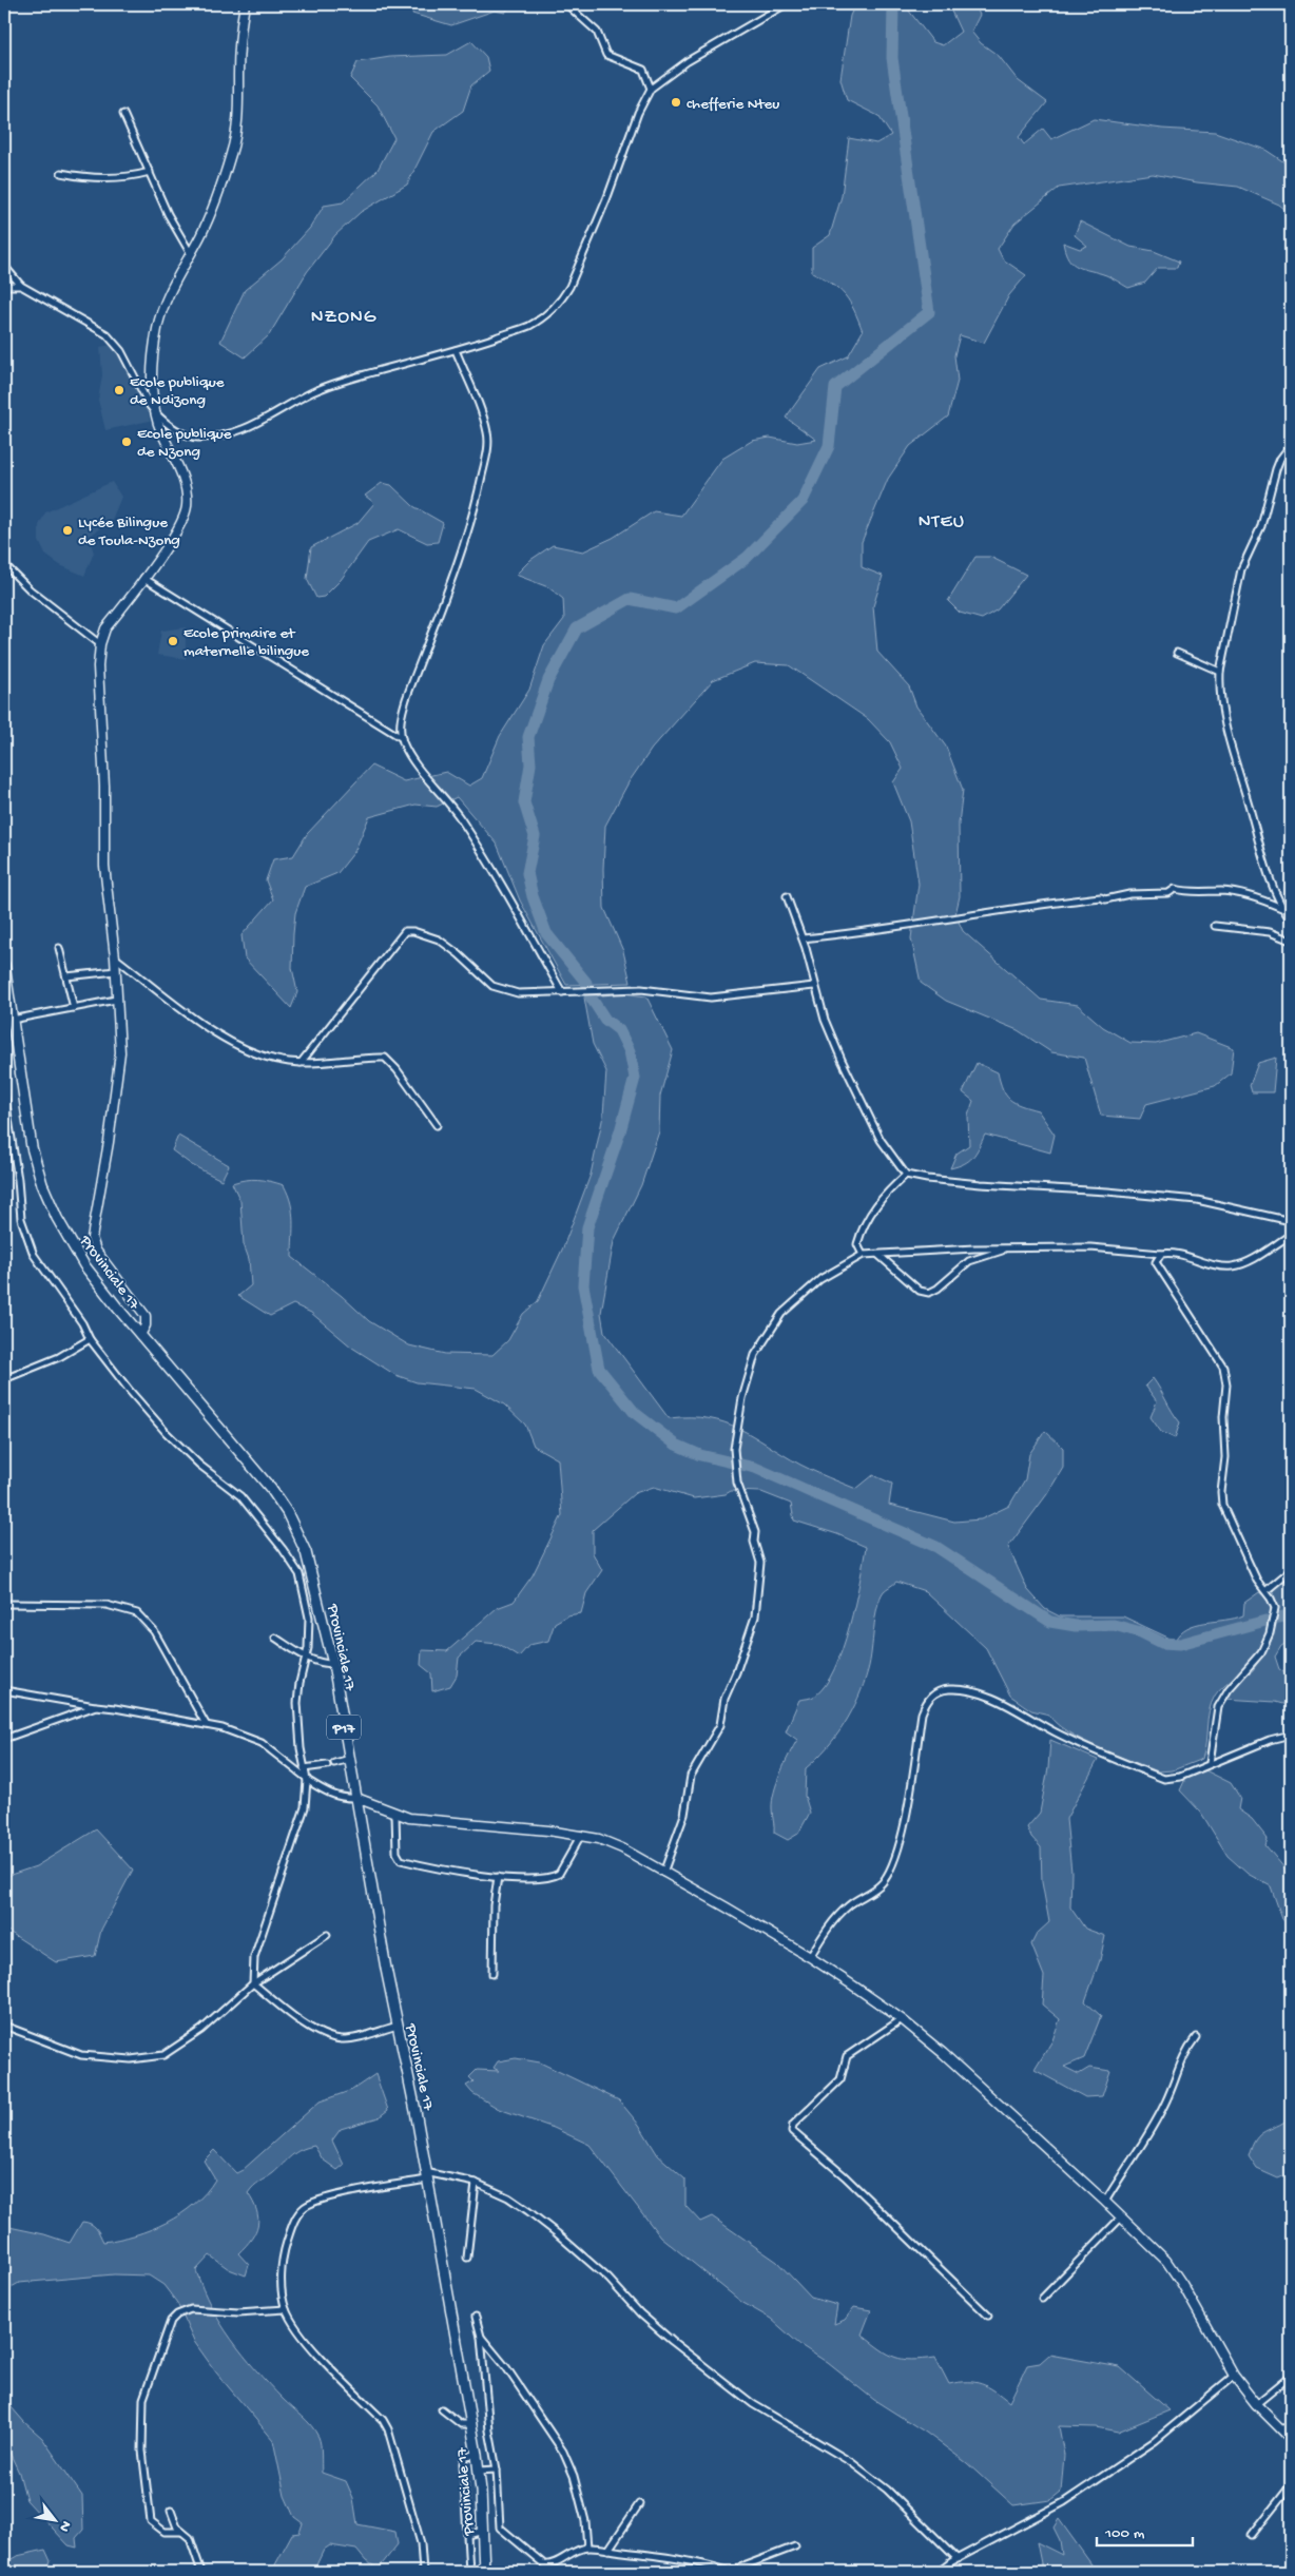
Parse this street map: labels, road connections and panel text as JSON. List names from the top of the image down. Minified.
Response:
{"streets":{"main road":["Provinciale 17","P17"]},"districts":["NZONG","NTEU"],"places":["chefferie Nteu","Ecole publique de Ndizong","Ecole publique de Nzong","Lycée Bilingue de Toula-Nzong","Ecole primaire et maternelle bilingue"],"scale_bar":"100 m","north":"bottom right"}
